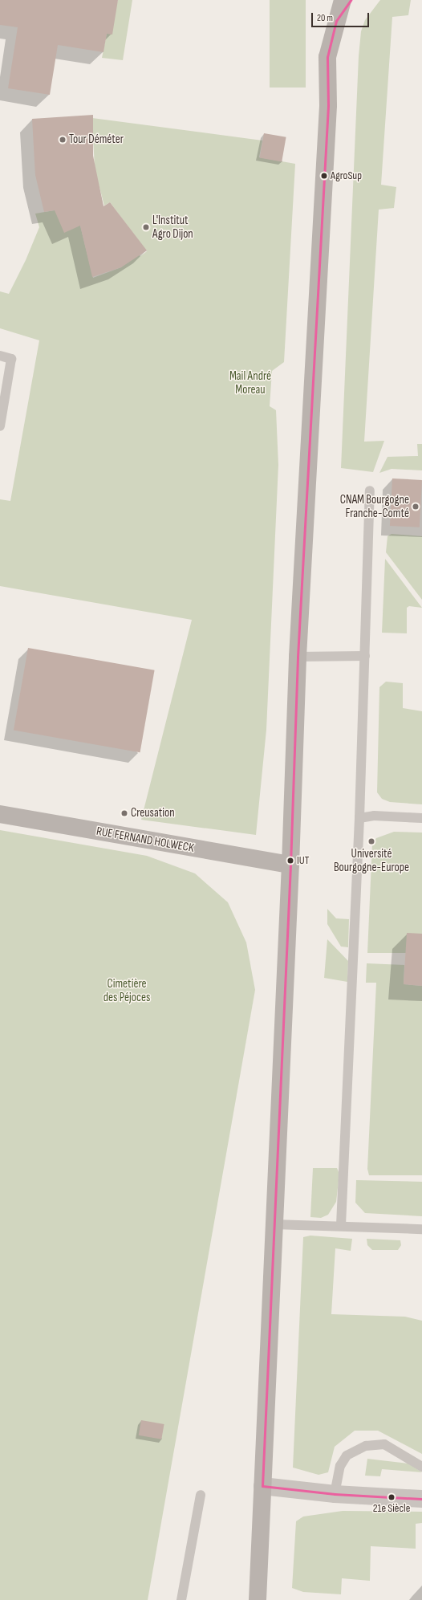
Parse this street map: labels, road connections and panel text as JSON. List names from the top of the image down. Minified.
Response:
{"streets":{"main road":["RUE FERNAND HOLWECK"]},"parks":["Mail André Moreau","Cimetière des Péjoces"],"places":["Tour Déméter","AgroSup","L'Institut Agro Dijon","CNAM Bourgogne Franche-Comté","Creusation","Université Bourgogne-Europe","IUT","21e Siècle"],"scale_bar":"20 m"}
